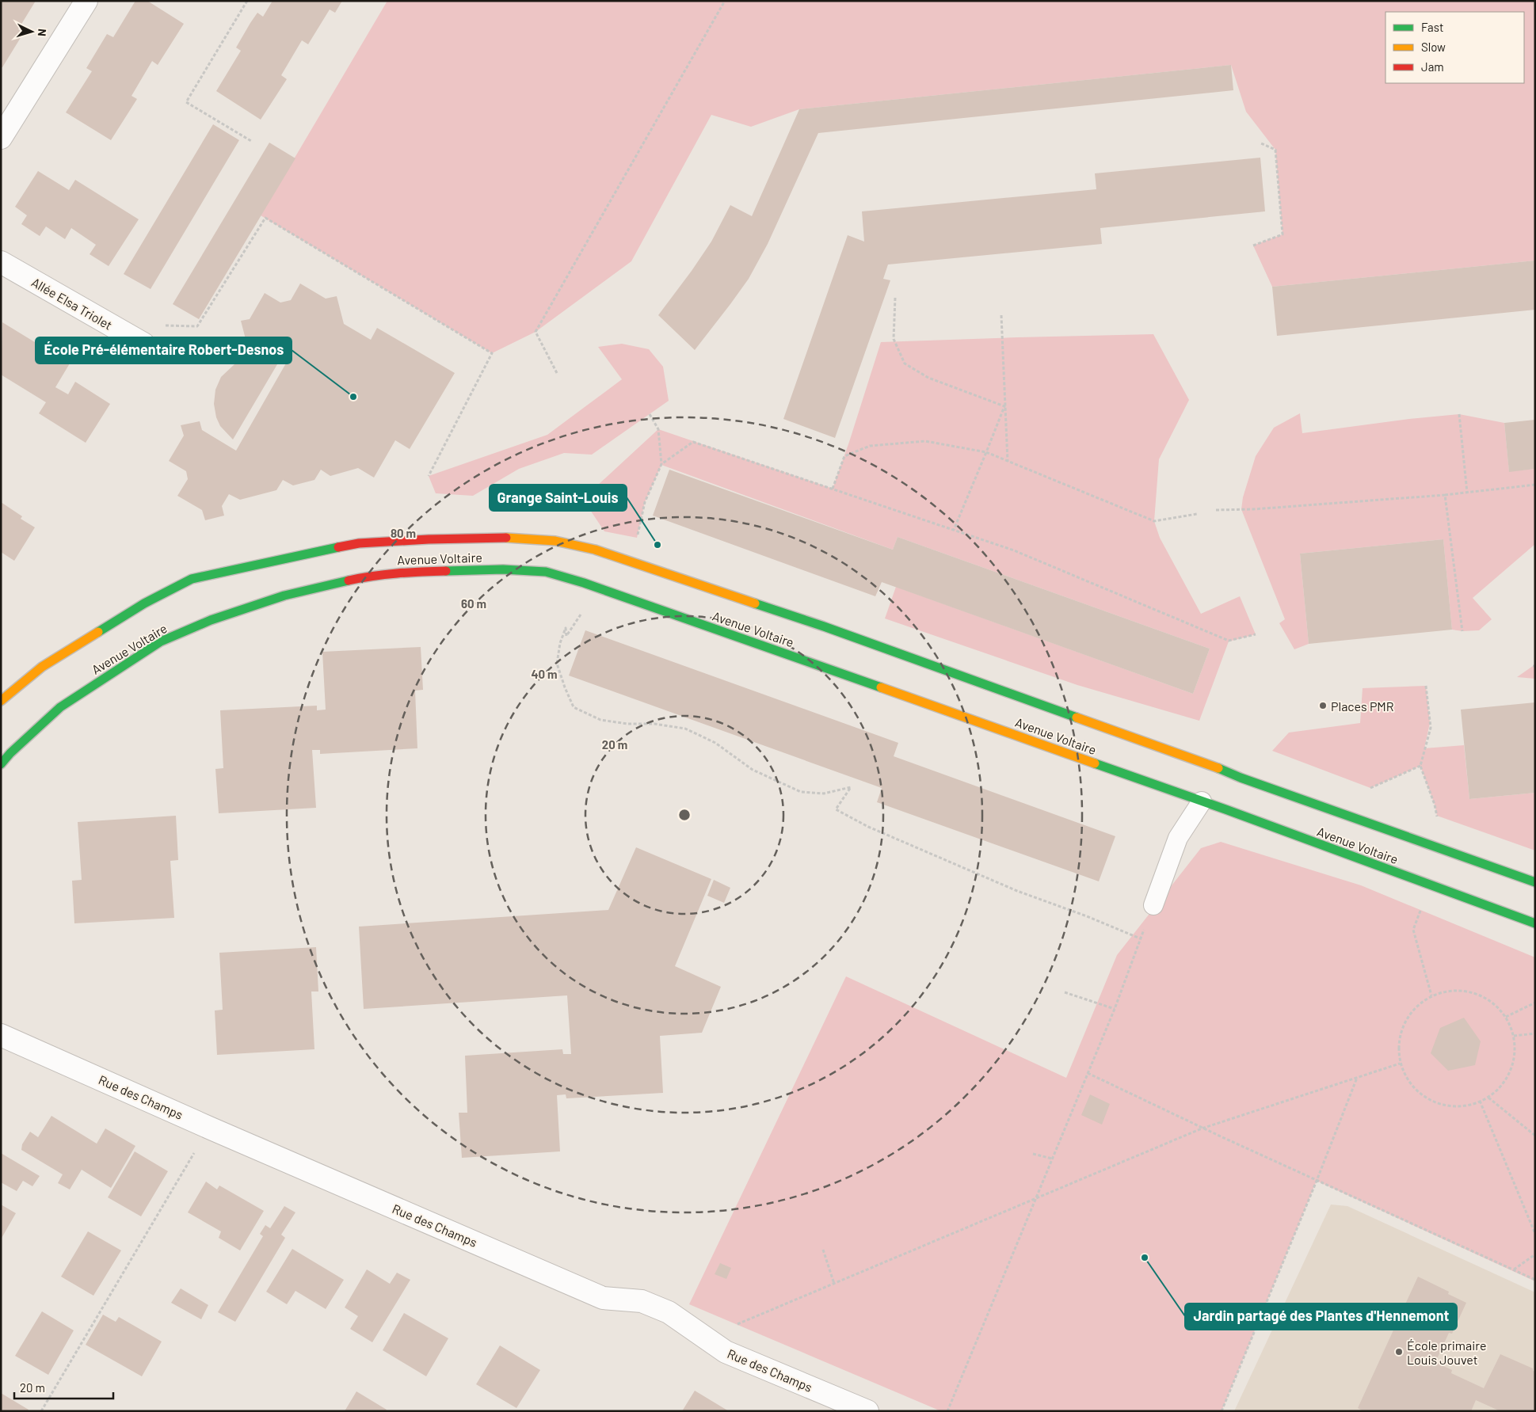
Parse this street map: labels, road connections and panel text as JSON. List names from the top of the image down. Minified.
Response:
{"streets":{"street":["Allée Elsa Triolet","Avenue Voltaire","Rue des Champs"]},"places":["École Pré-élémentaire Robert-Desnos","Grange Saint-Louis","Places PMR","Jardin partagé des Plantes d'Hennemont","École primaire Louis Jouvet"],"legend":["Fast","Slow","Jam"],"scale_bar":"20 m","north":"right","rings":["80 m","60 m","40 m","20 m"]}
